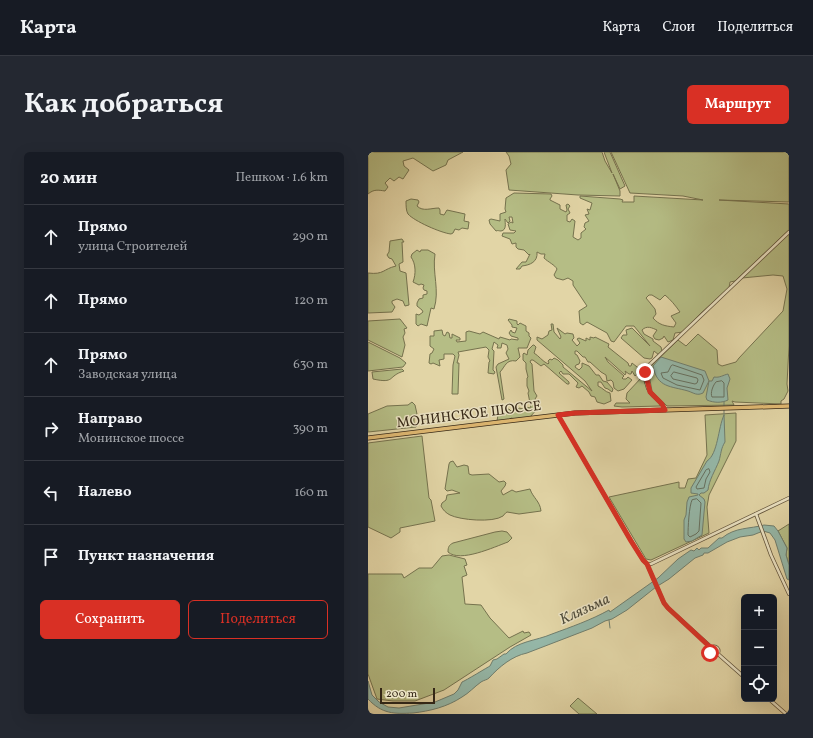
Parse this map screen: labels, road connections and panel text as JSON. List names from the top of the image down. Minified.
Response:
{"streets":{"main road":["МОНИНСКОЕ ШОССЕ"]},"water":["Клязьма"],"scale_bar":"200 m","page":{"header":"Карта","nav":["Карта","Слои","Поделиться"],"title":"Как добраться","buttons":["Маршрут",["Сохранить","Поделиться"]],"heading":["20 мин","Пешком · 1.6 km"],"list":[["Прямо","улица Строителей","290 m"],["Прямо","120 m"],["Прямо","Заводская улица","630 m"],["Направо","Монинское шоссе","390 m"],["Налево","160 m"],"Пункт назначения"],"map_buttons":["+","−"],"scale":"200 m"}}
